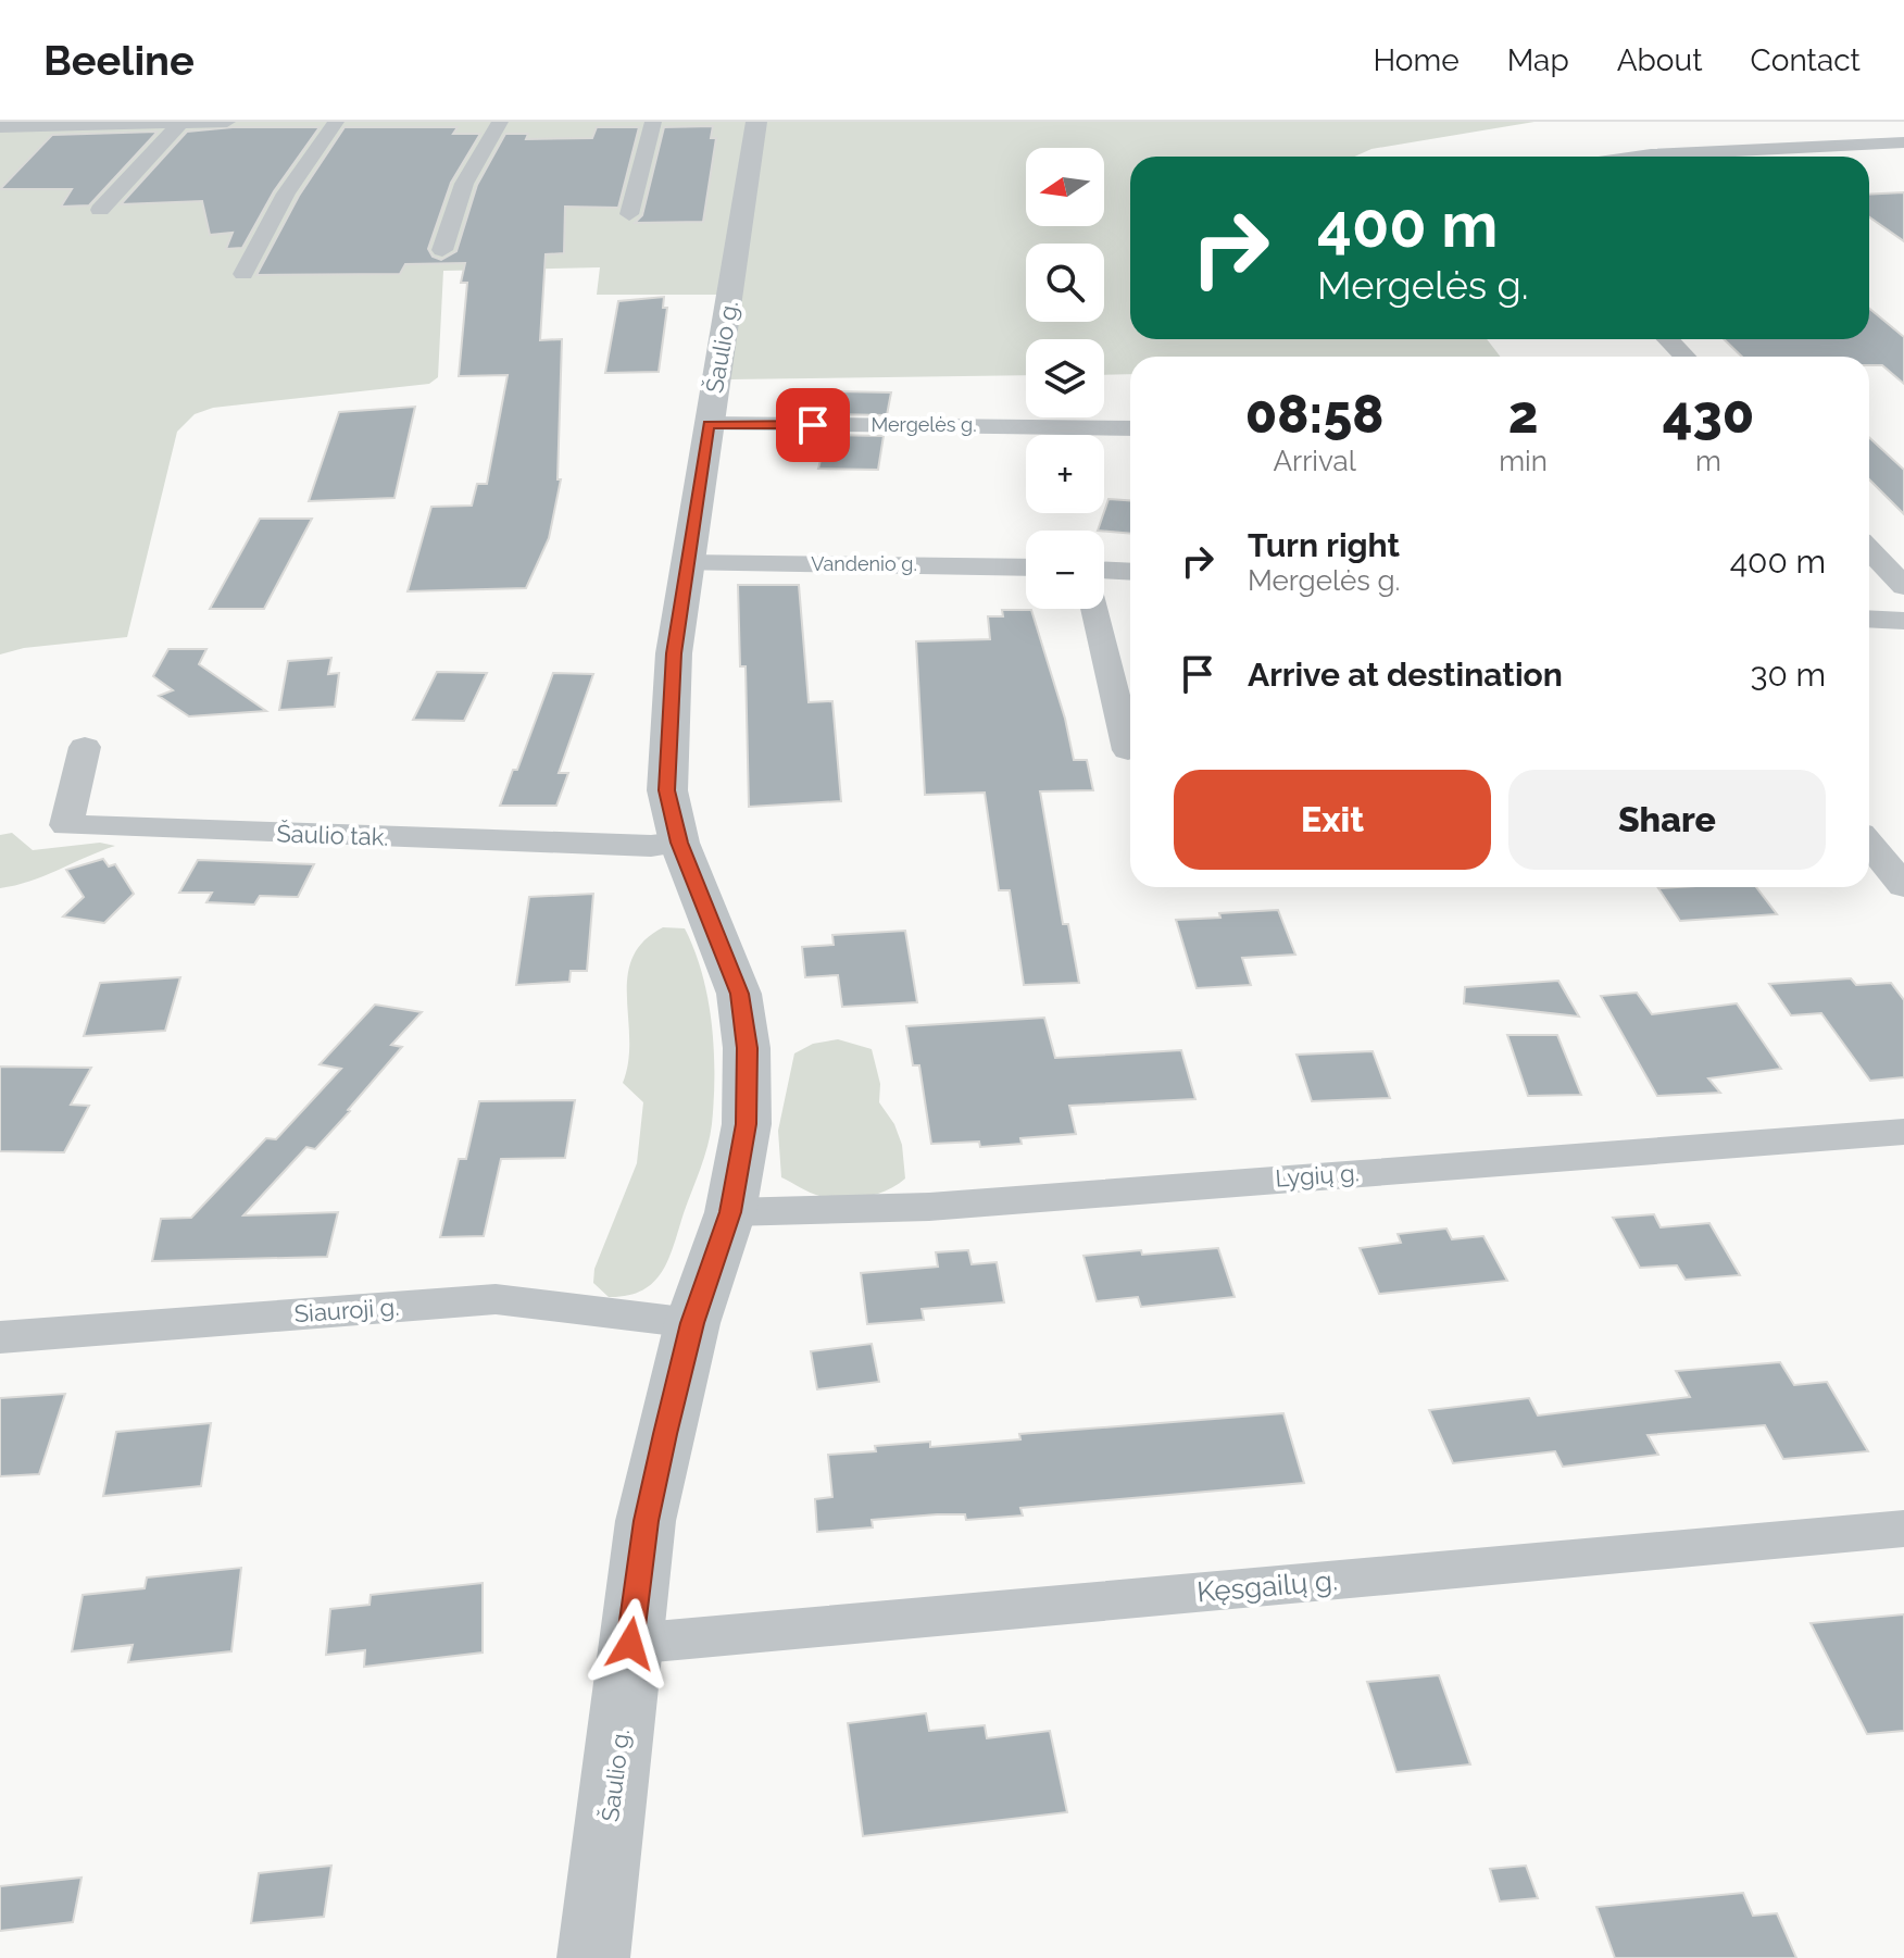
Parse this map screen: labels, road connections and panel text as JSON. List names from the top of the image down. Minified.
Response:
{"streets":{"street":["Šaulio g.","Mergelės g.","Vandenio g.","Šaulio tak.","Lygių g.","Siauroji g.","Kęsgailų g."]},"crossings":[["Šaulio g.","Mergelės g."],["Šaulio g.","Vandenio g."],["Šaulio g.","Šaulio tak."],["Šaulio g.","Lygių g."],["Šaulio g.","Siauroji g."],["Šaulio g.","Kęsgailų g."]],"north":"left","page":{"header":"Beeline","nav":["Home","Map","About","Contact"],"map_buttons":["+","−"],"turn":["400 m","Mergelės g."],"eta":["08:58","Arrival","2","min","430","m"],"list":[{"name":"Turn right","note":"Mergelės g.","value":"400 m"},{"name":"Arrive at destination","value":"30 m"}],"buttons":["Exit","Share"]}}
